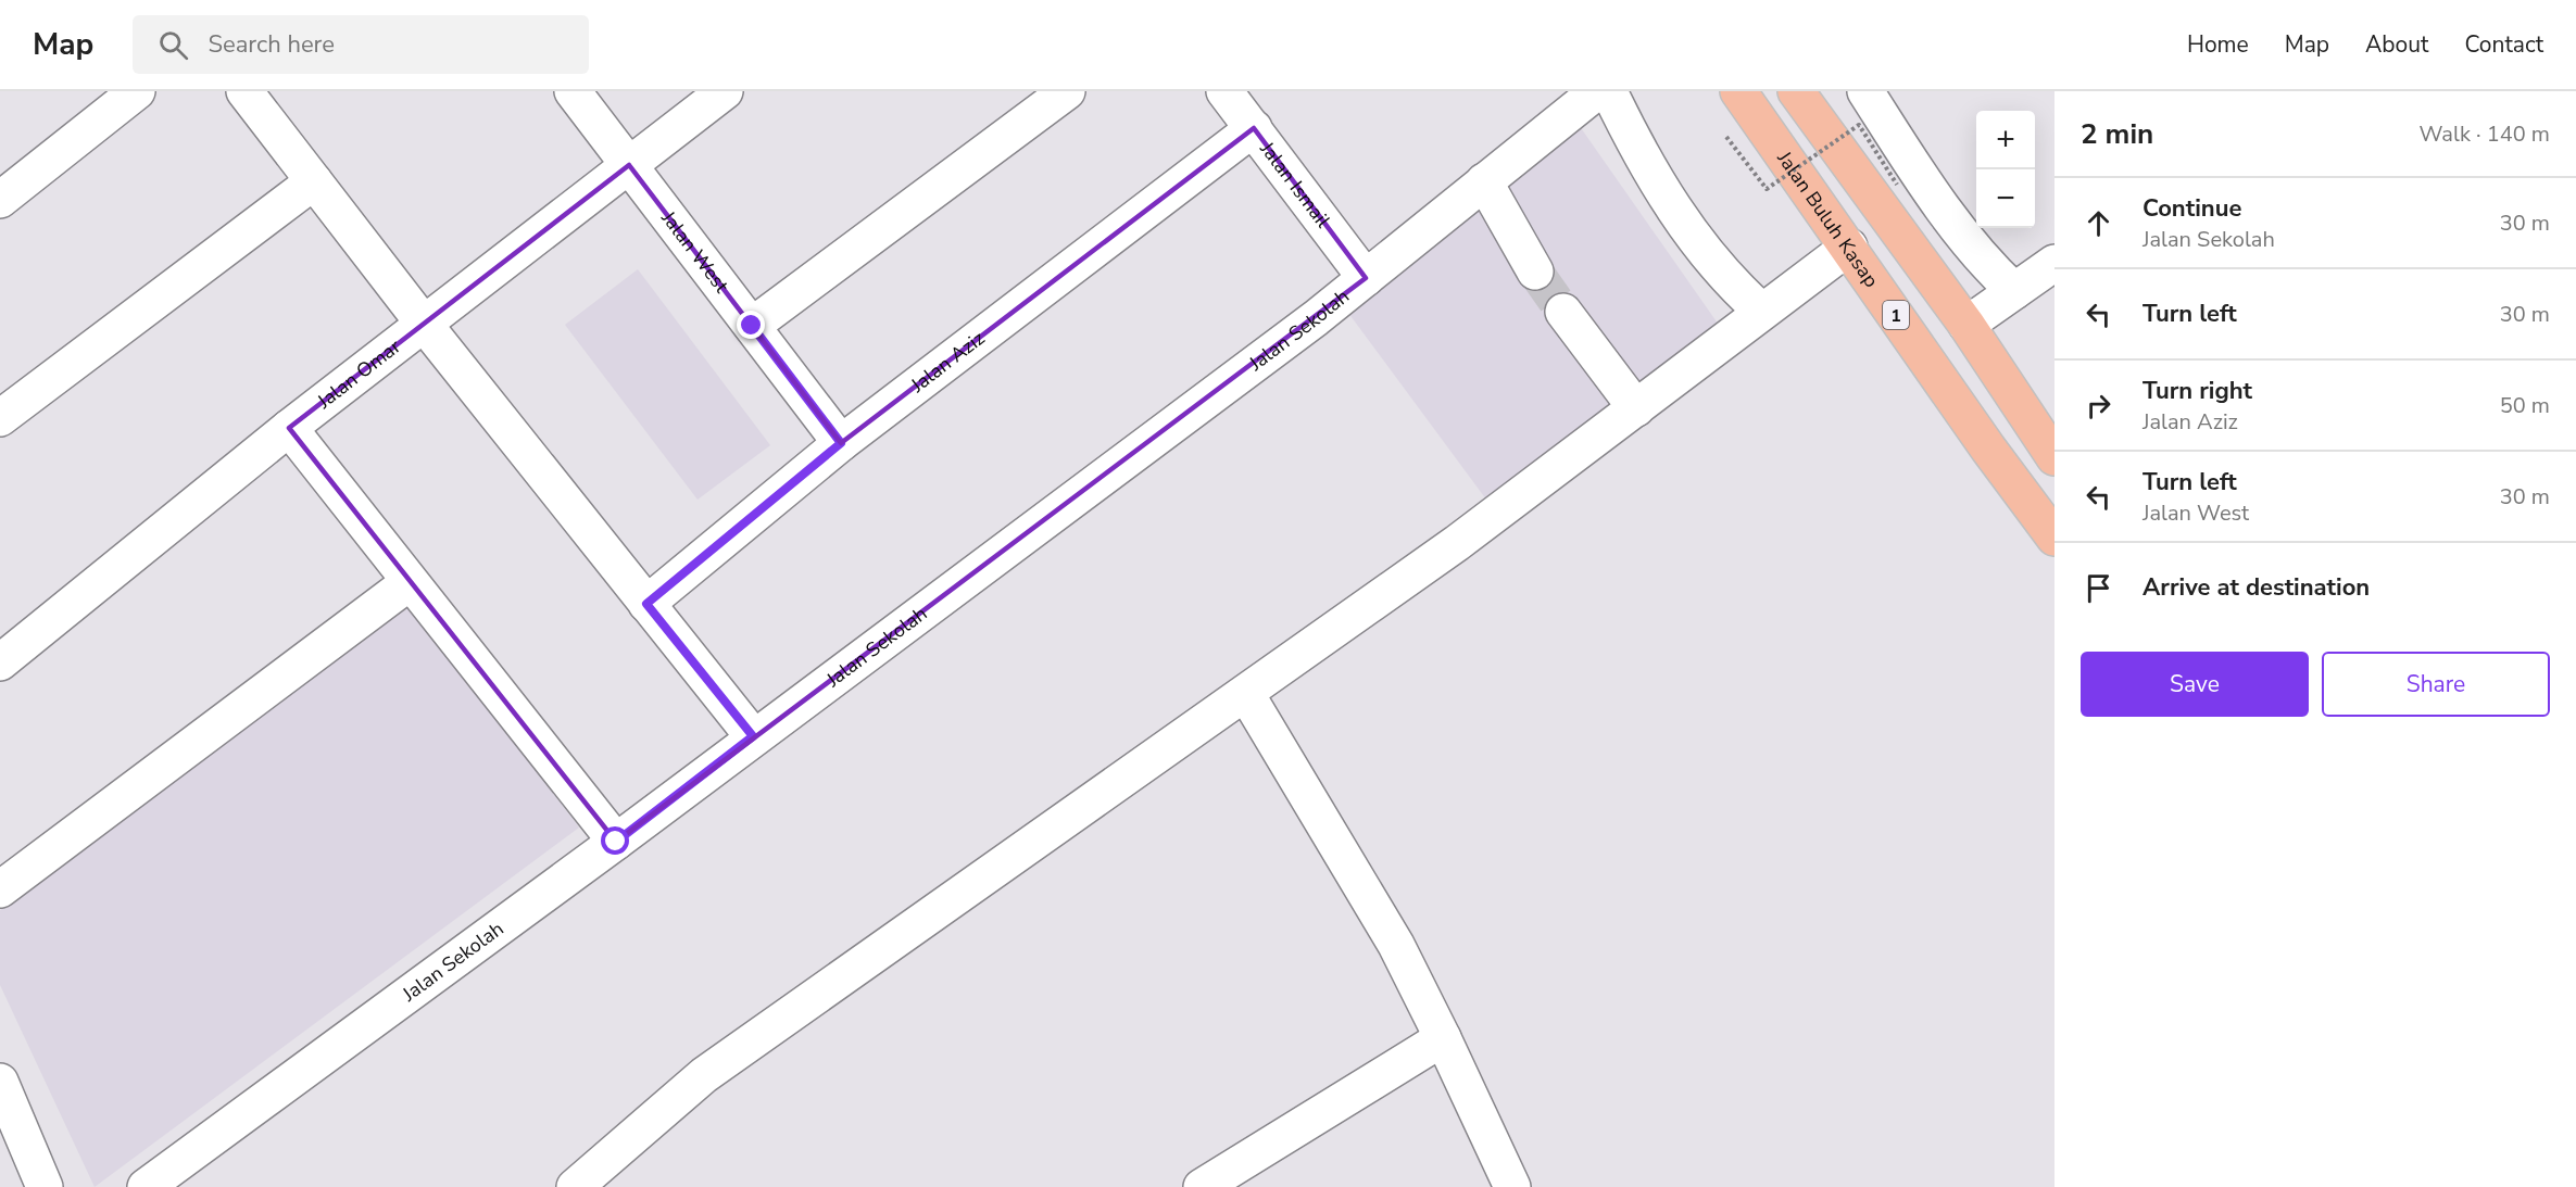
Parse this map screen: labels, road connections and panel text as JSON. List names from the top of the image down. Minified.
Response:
{"streets":{"highway":["Jalan Buluh Kasap","1"],"street":["Jalan Ismail","Jalan West","Jalan Sekolah","Jalan Aziz","Jalan Omar"]},"crossings":[["Jalan Ismail","Jalan Sekolah"],["Jalan Ismail","Jalan Aziz"],["Jalan West","Jalan Aziz"],["Jalan West","Jalan Omar"]],"page":{"header":"Map","search":"Search here","nav":["Home","Map","About","Contact"],"heading":["2 min","Walk · 140 m"],"map_buttons":["+","−"],"list":[["Continue","Jalan Sekolah","30 m"],["Turn left","30 m"],["Turn right","Jalan Aziz","50 m"],["Turn left","Jalan West","30 m"],"Arrive at destination"],"buttons":["Save","Share"]}}
